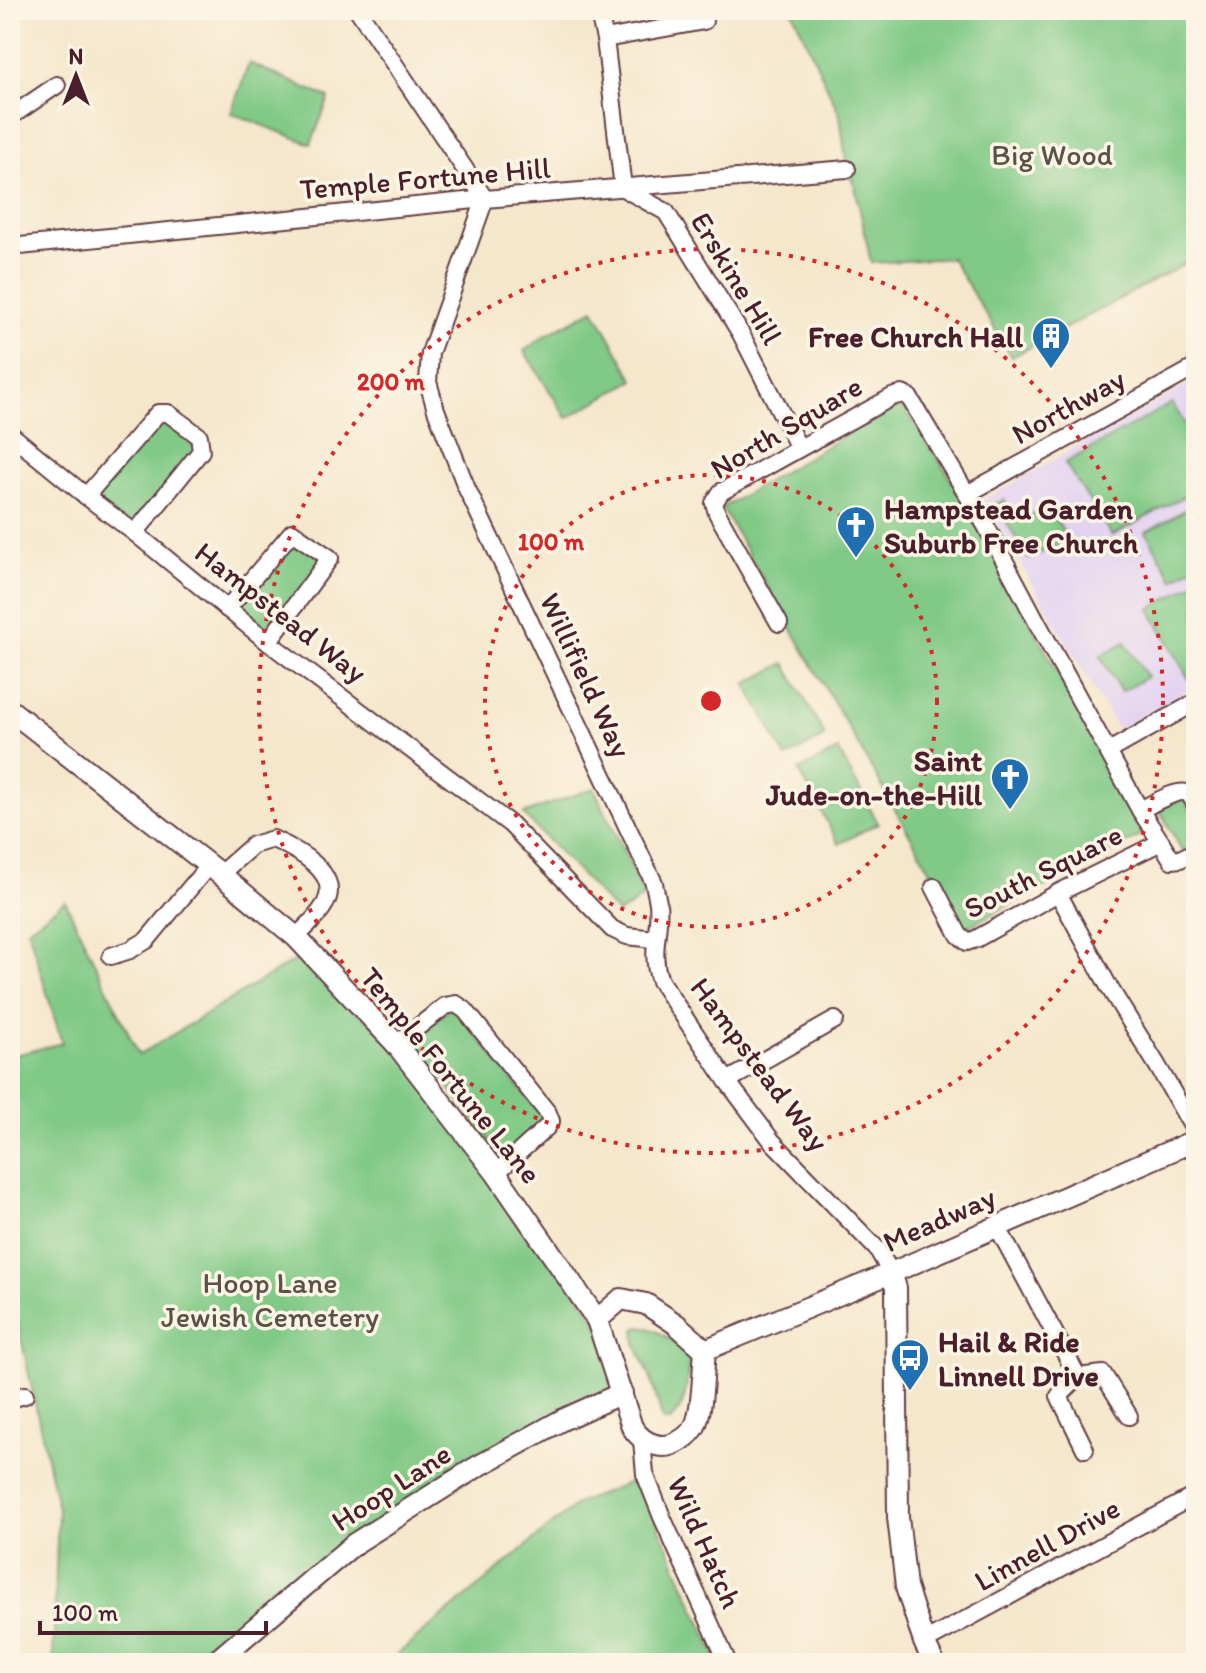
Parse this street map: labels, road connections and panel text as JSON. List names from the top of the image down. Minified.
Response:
{"streets":{"street":["Temple Fortune Hill","Erskine Hill","Northway","North Square","Hampstead Way","Willifield Way","South Square","Temple Fortune Lane","Meadway","Hoop Lane","Wild Hatch","Linnell Drive"]},"crossings":[["Temple Fortune Hill","Erskine Hill"],["Temple Fortune Hill","Willifield Way"],["Erskine Hill","North Square"],["Northway","North Square"],["Northway","South Square"],["North Square","South Square"],["Hampstead Way","Willifield Way"],["Hampstead Way","Meadway"],["Hampstead Way","Linnell Drive"],["Temple Fortune Lane","Hoop Lane"],["Temple Fortune Lane","Wild Hatch"]],"parks":["Big Wood","Hoop Lane Jewish Cemetery"],"places":{"building":["Free Church Hall"],"church":["Hampstead Garden Suburb Free Church","Saint Jude-on-the-Hill"],"bus stop":["Hail & Ride Linnell Drive"]},"scale_bar":"100 m","north":"top","rings":["200 m","100 m"]}
